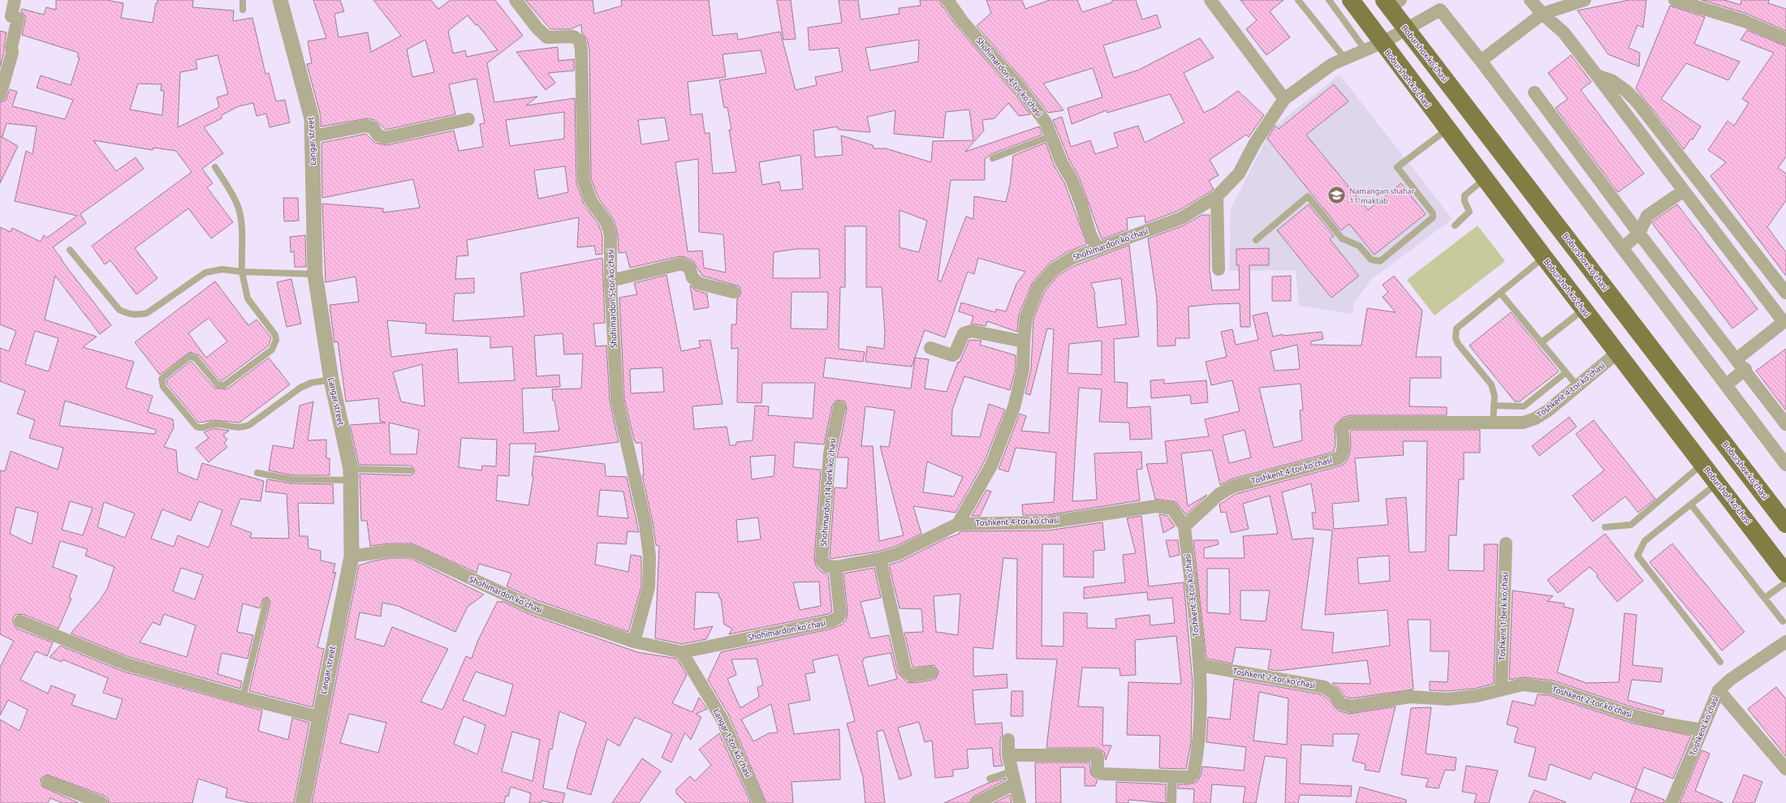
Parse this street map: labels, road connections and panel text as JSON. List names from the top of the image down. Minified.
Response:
{"streets":{"main road":["Boburshox ko'chasi","Boburshoh koʻchasi"],"street":["Shohimardon 4-tor koʻchasi","Langar street","Shohimardon koʻchasi","Shohimardon 5-tor koʻchasi","Toshkent 4-tor koʻchasi","Shohimardon 14-berk koʻchasi","Toshkent 3-tor koʻchasi","Toshkent 1-berk koʻchasi","Toshkent 2-tor koʻchasi","Toshkent koʻchasi","Langar 1-tor koʻchasi"]},"crossings":[["Boburshox ko'chasi","Shohimardon koʻchasi"],["Shohimardon 4-tor koʻchasi","Shohimardon koʻchasi"],["Boburshoh koʻchasi","Shohimardon koʻchasi"],["Boburshoh koʻchasi","Toshkent 4-tor koʻchasi"],["Langar street","Shohimardon koʻchasi"],["Shohimardon koʻchasi","Shohimardon 5-tor koʻchasi"],["Shohimardon koʻchasi","Toshkent 4-tor koʻchasi"],["Shohimardon koʻchasi","Shohimardon 14-berk koʻchasi"],["Shohimardon koʻchasi","Langar 1-tor koʻchasi"],["Toshkent 4-tor koʻchasi","Toshkent 3-tor koʻchasi"],["Toshkent 3-tor koʻchasi","Toshkent 2-tor koʻchasi"],["Toshkent 1-berk koʻchasi","Toshkent 2-tor koʻchasi"],["Toshkent 2-tor koʻchasi","Toshkent koʻchasi"]],"places":{"school or university":["Namangan shahar 11-maktab"]}}
